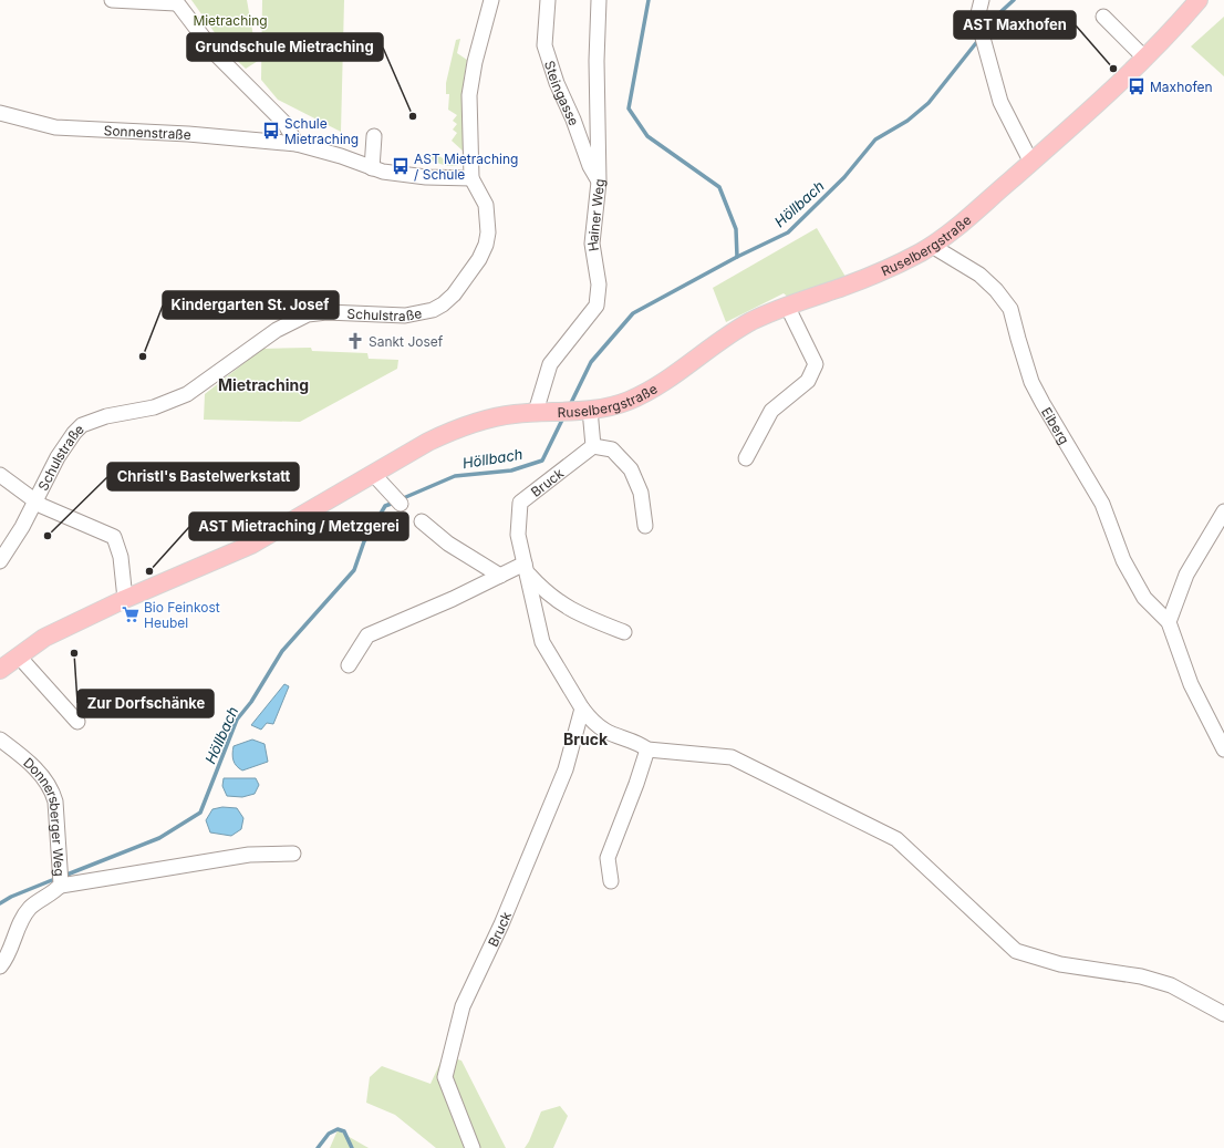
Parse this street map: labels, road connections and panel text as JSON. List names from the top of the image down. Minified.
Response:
{"streets":{"main road":["Ruselbergstraße"],"street":["Steingasse","Sonnenstraße","Hainer Weg","Schulstraße","Eiberg","Bruck","Donnersberger Weg"]},"crossings":[["Steingasse","Hainer Weg"],["Sonnenstraße","Schulstraße"],["Hainer Weg","Ruselbergstraße"],["Ruselbergstraße","Eiberg"]],"districts":["Mietraching","Bruck"],"water":["Höllbach"],"parks":["Mietraching"],"places":{"other":["AST Maxhofen","Grundschule Mietraching","Kindergarten St. Josef","Christl's Bastelwerkstatt","AST Mietraching / Metzgerei","Zur Dorfschänke"],"bus stop":["Maxhofen","Schule Mietraching","AST Mietraching / Schule"],"church":["Sankt Josef"],"supermarket":["Bio Feinkost Heubel"]}}
